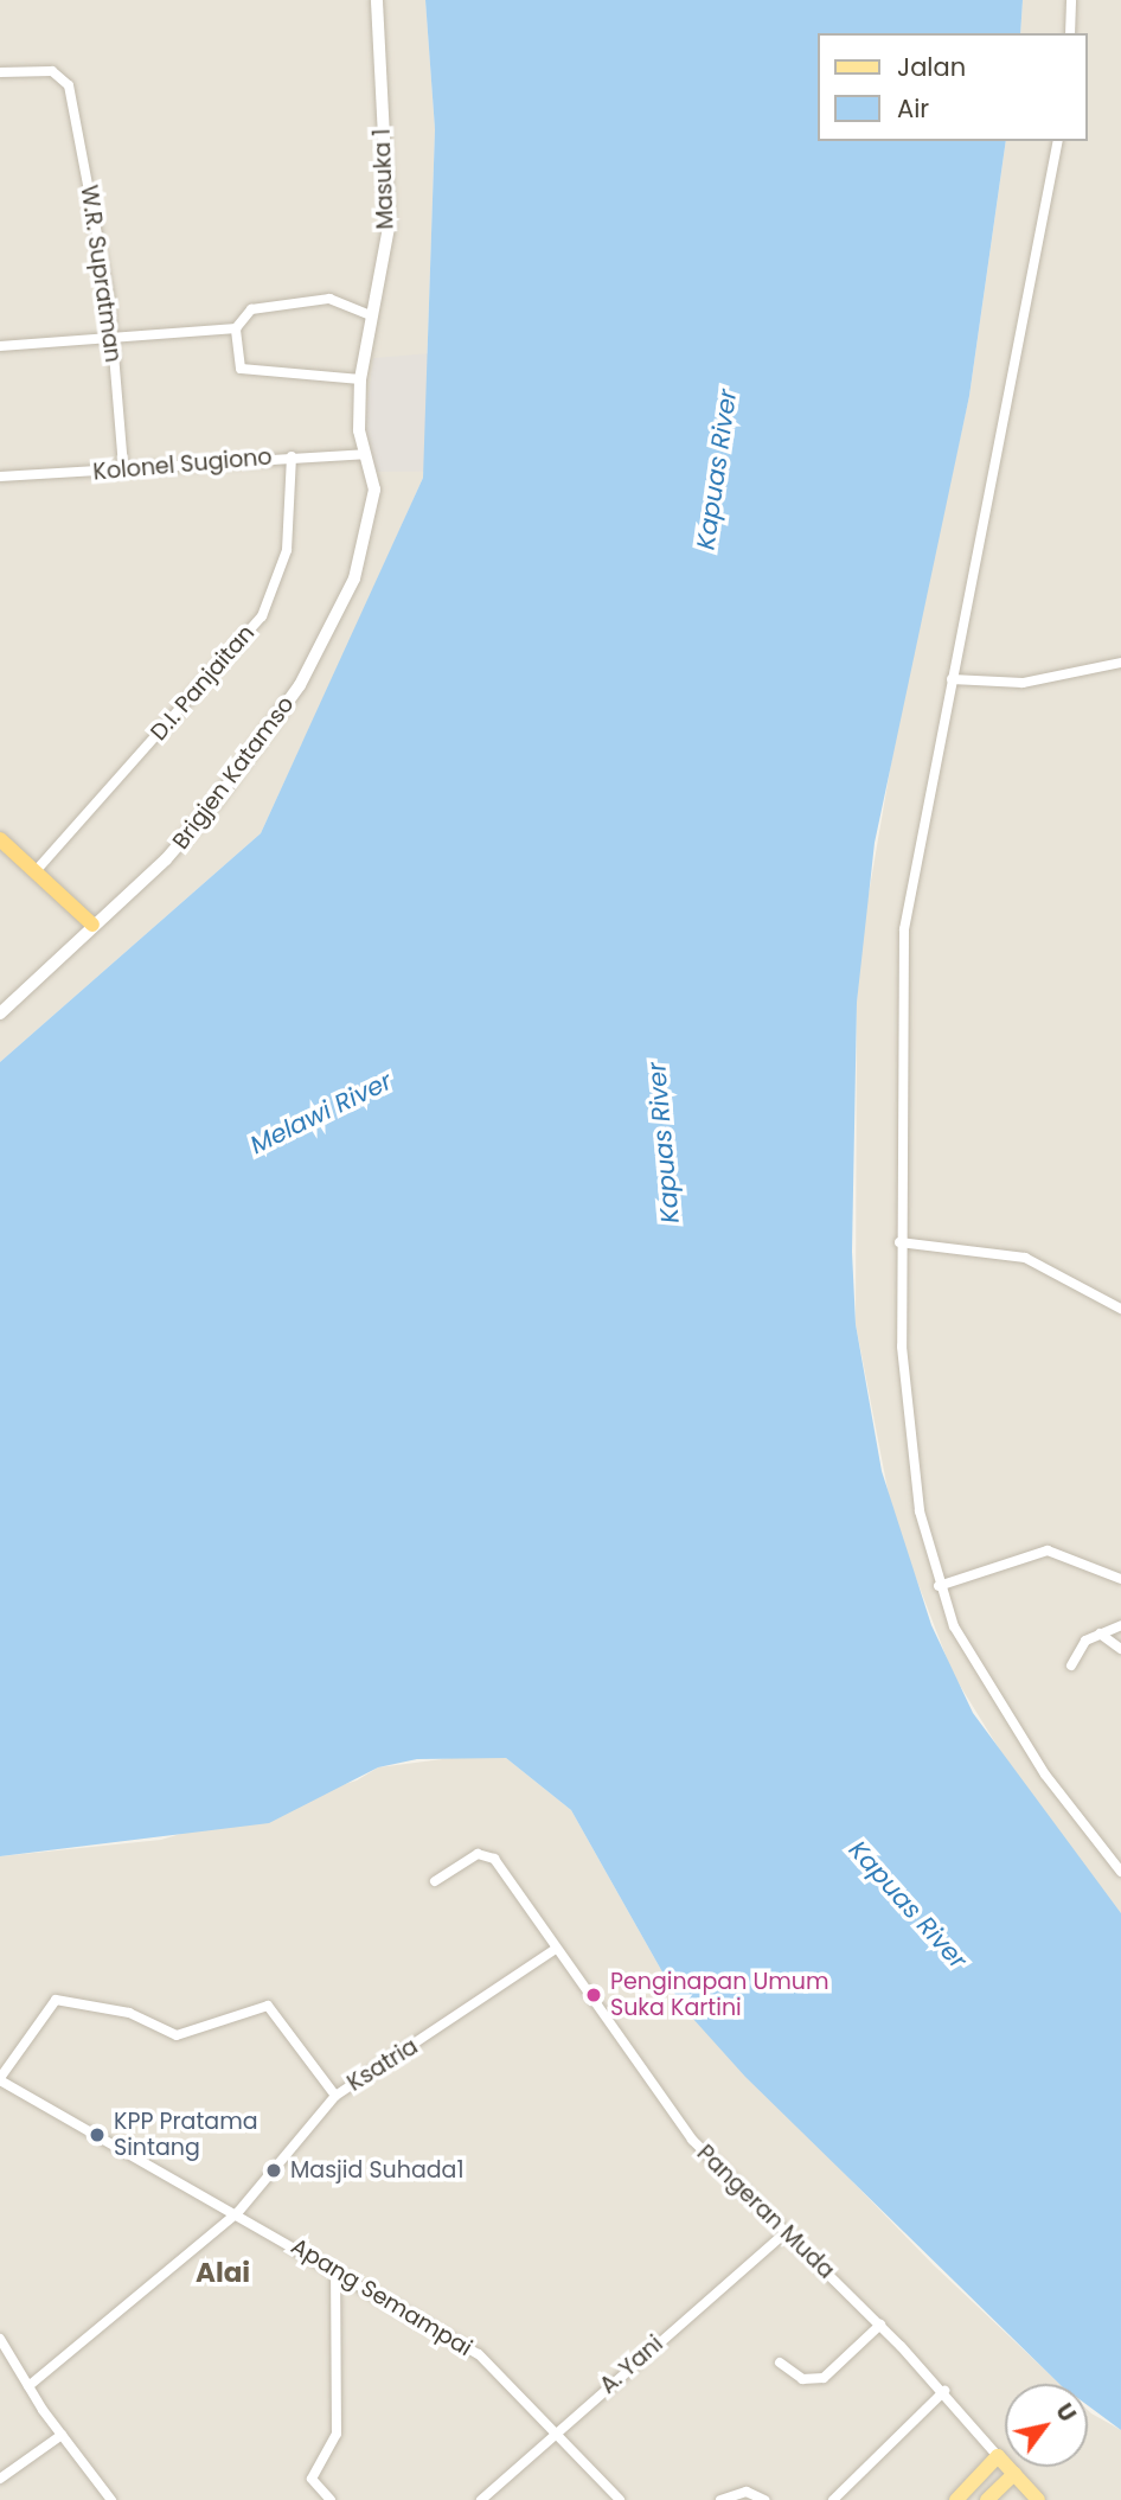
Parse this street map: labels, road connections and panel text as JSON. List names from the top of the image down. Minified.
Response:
{"streets":{"street":["Masuka 1","W.R. Supratman","Kolonel Sugiono","D.I. Panjaitan","Brigjen Katamso","Ksatria","Pangeran Muda","Apang Semampai","A. Yani"]},"crossings":[["Masuka 1","Kolonel Sugiono"],["Masuka 1","Brigjen Katamso"],["W.R. Supratman","Kolonel Sugiono"],["Kolonel Sugiono","D.I. Panjaitan"],["Kolonel Sugiono","Brigjen Katamso"],["Ksatria","Pangeran Muda"],["Ksatria","Apang Semampai"],["Pangeran Muda","A. Yani"],["Apang Semampai","A. Yani"]],"districts":["Alai"],"water":["Kapuas River","Melawi River"],"places":["Penginapan Umum Suka Kartini","KPP Pratama Sintang","Masjid Suhada1"],"legend":["Jalan","Air"],"north":"top right"}
